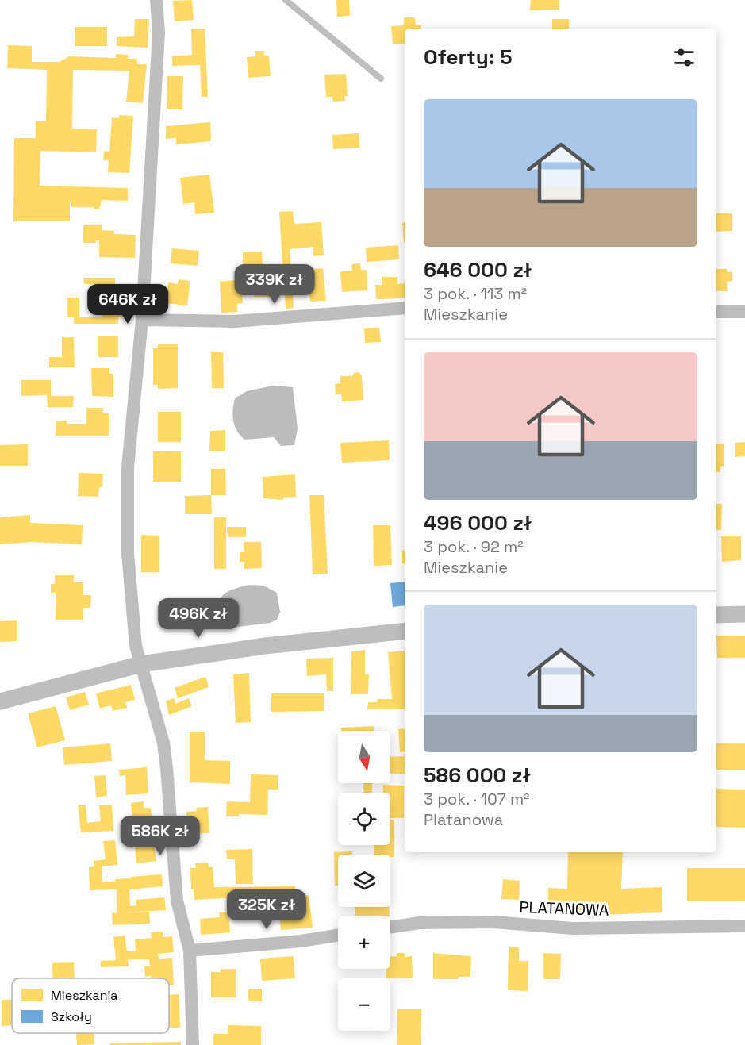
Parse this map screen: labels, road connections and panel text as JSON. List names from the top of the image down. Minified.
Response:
{"streets":{"street":["PLATANOWA"]},"legend":["Mieszkania","Szkoły"],"north":"bottom","page":{"heading":"Oferty: 5","list":[{"name":"646 000 zł","note":"3 pok. · 113 m² · Mieszkanie"},{"name":"496 000 zł","note":"3 pok. · 92 m² · Mieszkanie"},{"name":"586 000 zł","note":"3 pok. · 107 m² · Platanowa"}],"price":["339K zł","646K zł","496K zł","586K zł","325K zł"],"map_buttons":["+","−"]}}
